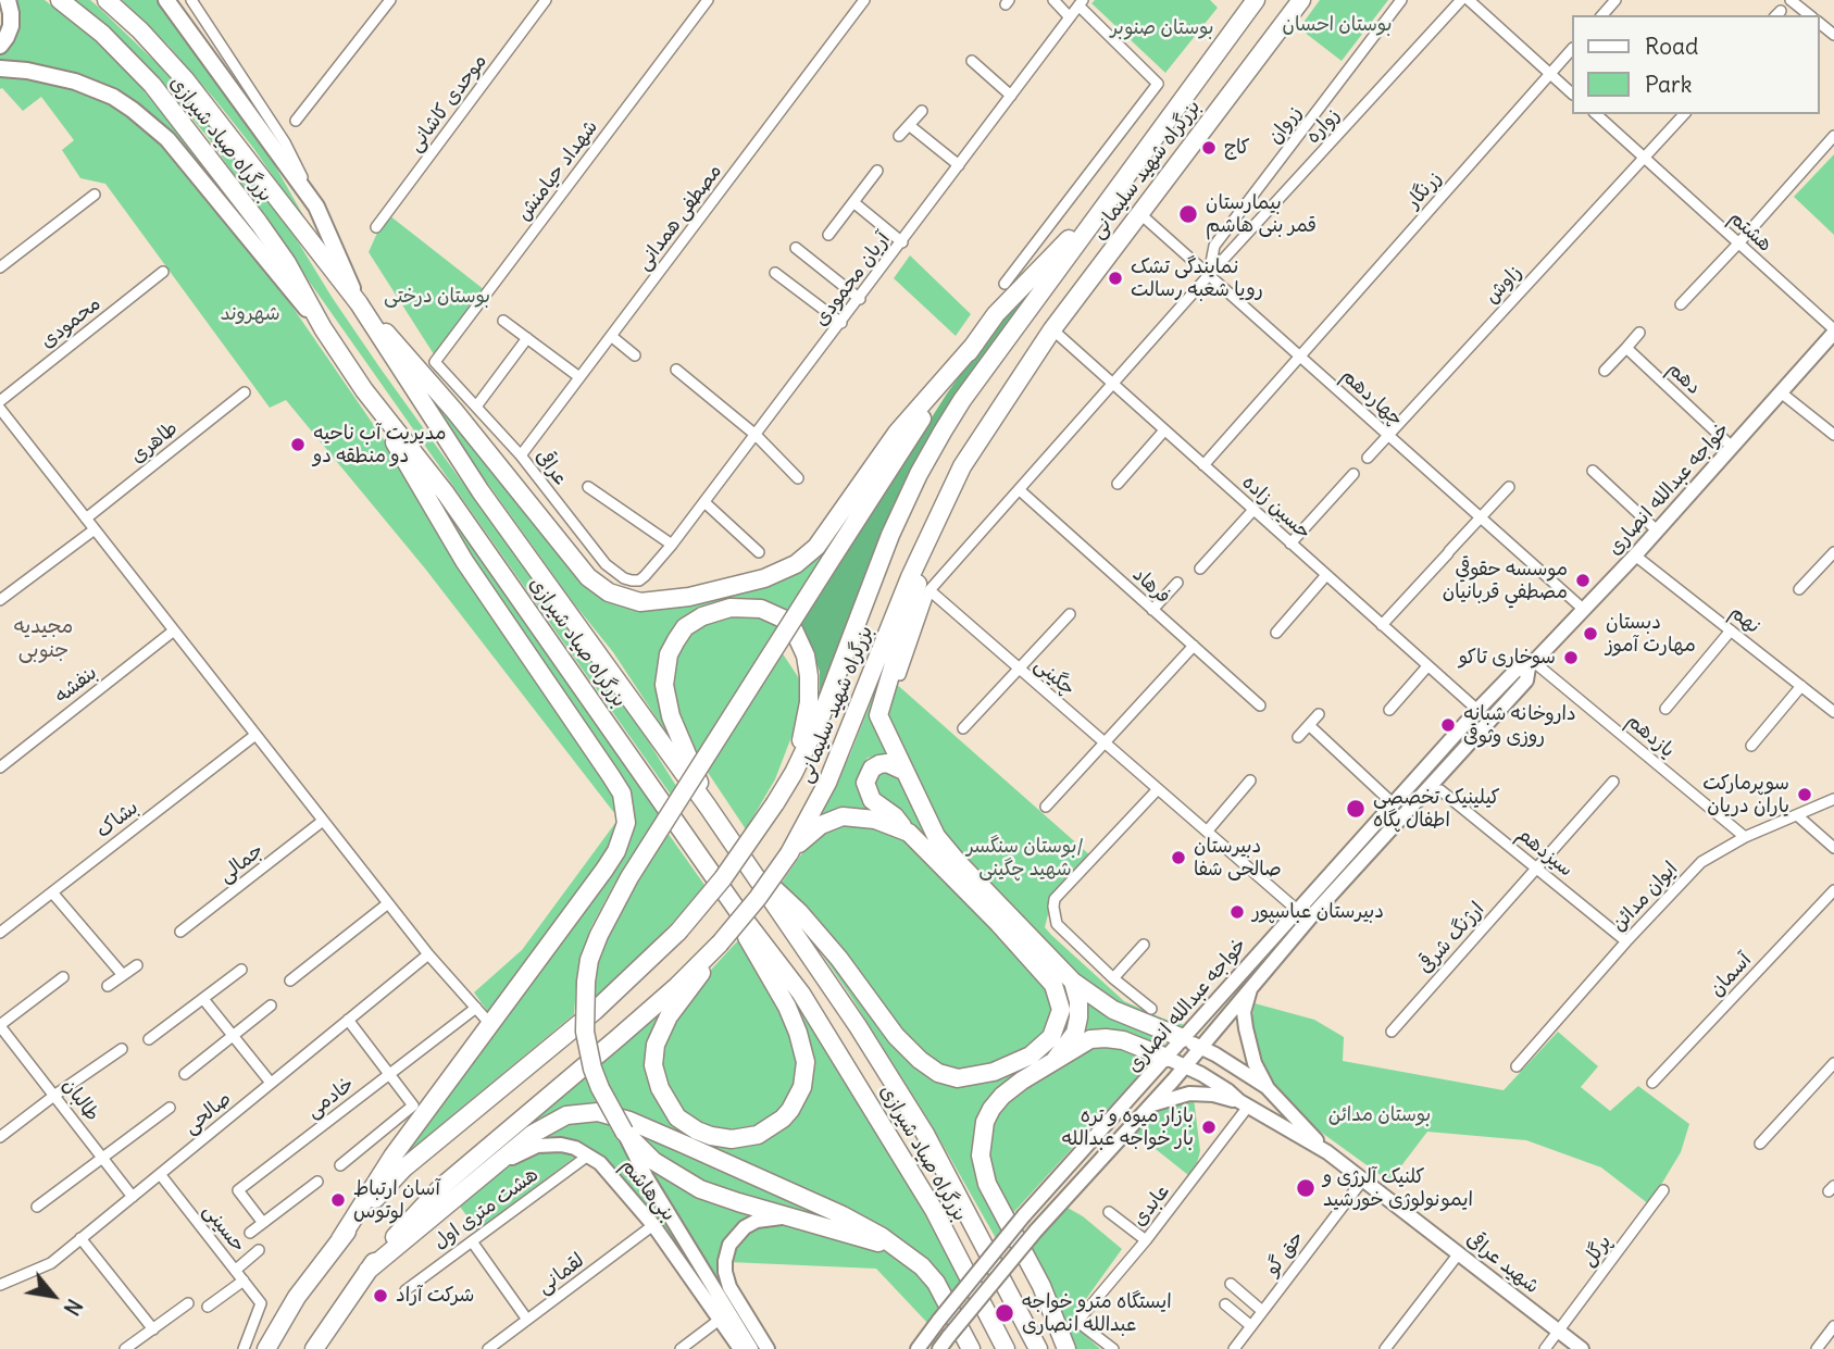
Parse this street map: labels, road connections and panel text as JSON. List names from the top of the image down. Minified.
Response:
{"streets":{"highway":["بزرگراه صیاد شیرازی","بزرگراه شهید سلیمانی"],"main road":["خواجه عبدالله انصاری","بنی‌هاشم","شهید عراقی"],"street":["موحدی کاشانی","زروان","زواره","شهداد حیامنش","زرنگار","مصطفی همدانی","هشتم","آریان محمودی","زاوش","محمودی","دهم","چهاردهم","طاهری","عراقی","حسین زاده","فرهاد","نهم","چگینی","بنفشه","یازدهم","بشاک","سیزدهم","جمالی","ایوان مدائن","ارژنگ شرقی","آسمان","خادمی","طالبان","صالحی","عابدی","هشت متری اول","حسینی","پرگل","حق گو","لقمانی"]},"crossings":[["زروان","زواره"],["زروان","چهاردهم"],["زواره","چهاردهم"],["زواره","حسین زاده"],["بزرگراه شهید سلیمانی","چهاردهم"],["بزرگراه شهید سلیمانی","حسین زاده"],["شهداد حیامنش","عراقی"],["زرنگار","چهاردهم"],["زرنگار","حسین زاده"],["مصطفی همدانی","عراقی"],["هشتم","زاوش"],["هشتم","خواجه عبدالله انصاری"],["آریان محمودی","عراقی"],["زاوش","چهاردهم"],["دهم","خواجه عبدالله انصاری"],["چهاردهم","خواجه عبدالله انصاری"],["خواجه عبدالله انصاری","حسین زاده"],["خواجه عبدالله انصاری","نهم"],["خواجه عبدالله انصاری","چگینی"],["خواجه عبدالله انصاری","یازدهم"],["خواجه عبدالله انصاری","شهید عراقی"],["یازدهم","ایوان مدائن"],["سیزدهم","ایوان مدائن"],["سیزدهم","ارژنگ شرقی"],["طالبان","صالحی"],["صالحی","حسینی"],["بنی‌هاشم","هشت متری اول"],["بنی‌هاشم","لقمانی"],["عابدی","شهید عراقی"],["پرگل","شهید عراقی"],["حق گو","شهید عراقی"]],"districts":["مجیدیه جنوبی"],"parks":["بوستان احسان","بوستان صنوبر","بوستان درختی","شهروند","بوستان سنگسر/ شهید چگینی","بوستان مدائن"],"places":["کاج","بیمارستان قمر بنی هاشم","نمایندگی تشک رویا شعبه رسالت","مدیریت آب ناحیه دو منطقه دو","موسسه حقوقي مصطفي قربانيان","دبستان مهارت آموز","سوخاری تاکو","داروخانه شبانه روزی وثوقی","سوپرمارکت یاران دریان","کیلینیک تخصصی اطفال پگاه","دبیرستان صالحی شفا","دبیرستان عباسپور","بازار میوه و تره بار خواجه عبدالله","کلنیک آلرژی و ایمونولوژی خورشید","آسان ارتباط لوتوس","شرکت آراد","ایستگاه مترو خواجه عبدالله انصاری"],"legend":["Road","Park"],"north":"bottom right"}
